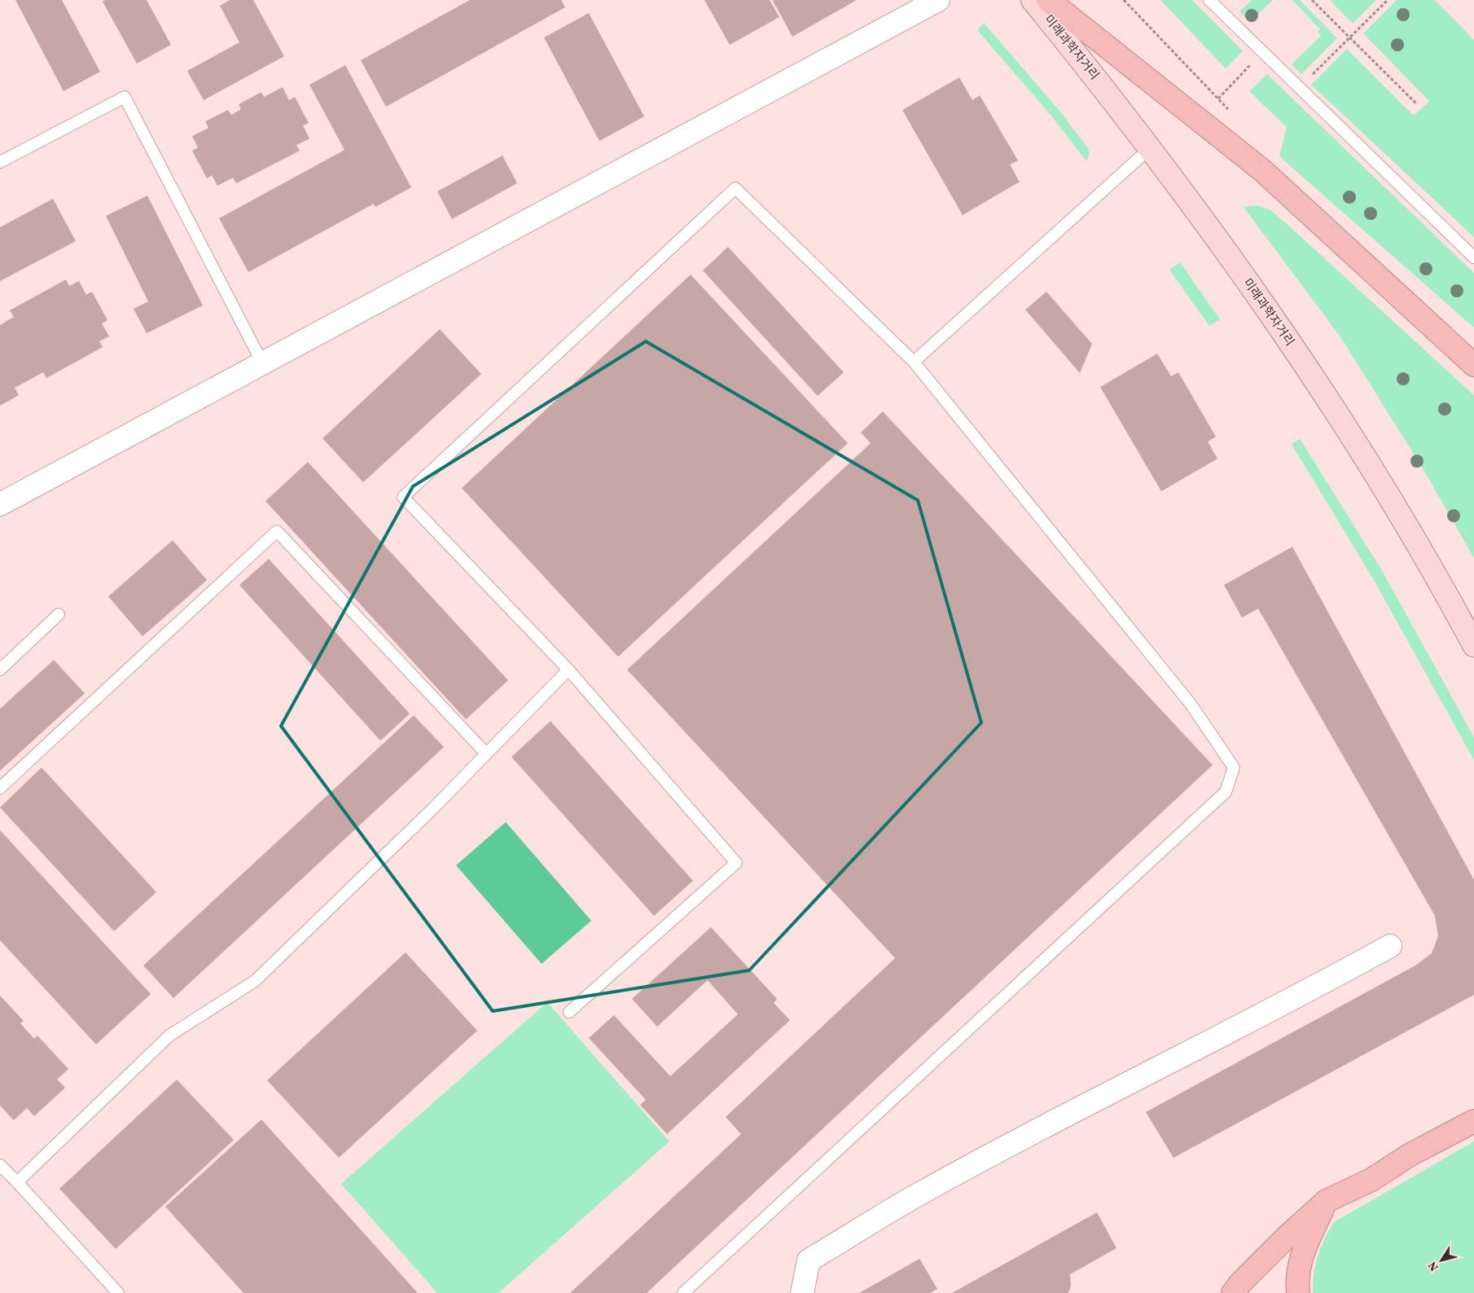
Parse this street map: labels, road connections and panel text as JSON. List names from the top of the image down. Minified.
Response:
{"streets":{"main road":["미래과학자거리"]},"north":"bottom left"}
